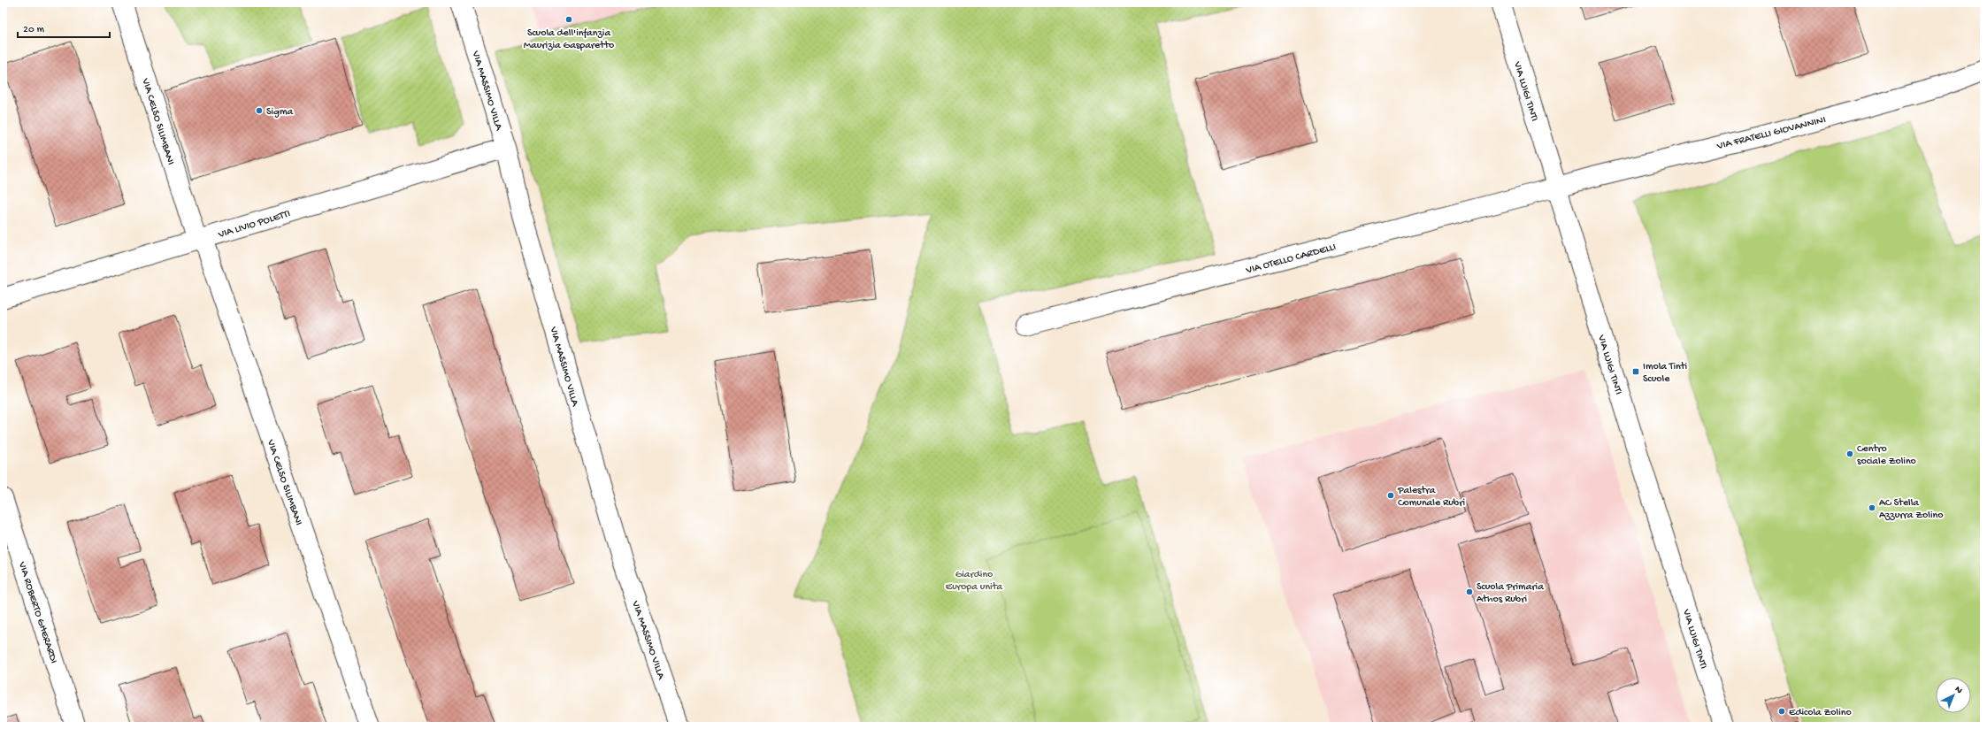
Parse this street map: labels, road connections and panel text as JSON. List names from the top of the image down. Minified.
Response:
{"streets":{"street":["VIA MASSIMO VILLA","VIA LUIGI TINTI","VIA CELSO SILIMBANI","VIA FRATELLI GIOVANNINI","VIA LIVIO POLETTI","VIA OTELLO CARDELLI","VIA ROBERTO GHERARDI"]},"crossings":[["VIA MASSIMO VILLA","VIA LIVIO POLETTI"],["VIA LUIGI TINTI","VIA FRATELLI GIOVANNINI"],["VIA LUIGI TINTI","VIA OTELLO CARDELLI"],["VIA CELSO SILIMBANI","VIA LIVIO POLETTI"],["VIA FRATELLI GIOVANNINI","VIA OTELLO CARDELLI"]],"parks":["Giardino Europa unita"],"places":{"other":["Scuola dell'infanzia Maurizia Gasparetto","Sigma","Centro sociale Zolino","Palestra Comunale Rubri","AC Stella Azzurra Zolino","Scuola Primaria Athos Rubri","Edicola Zolino"],"transit":["Imola Tinti Scuole"]},"scale_bar":"20 m","north":"top right"}
